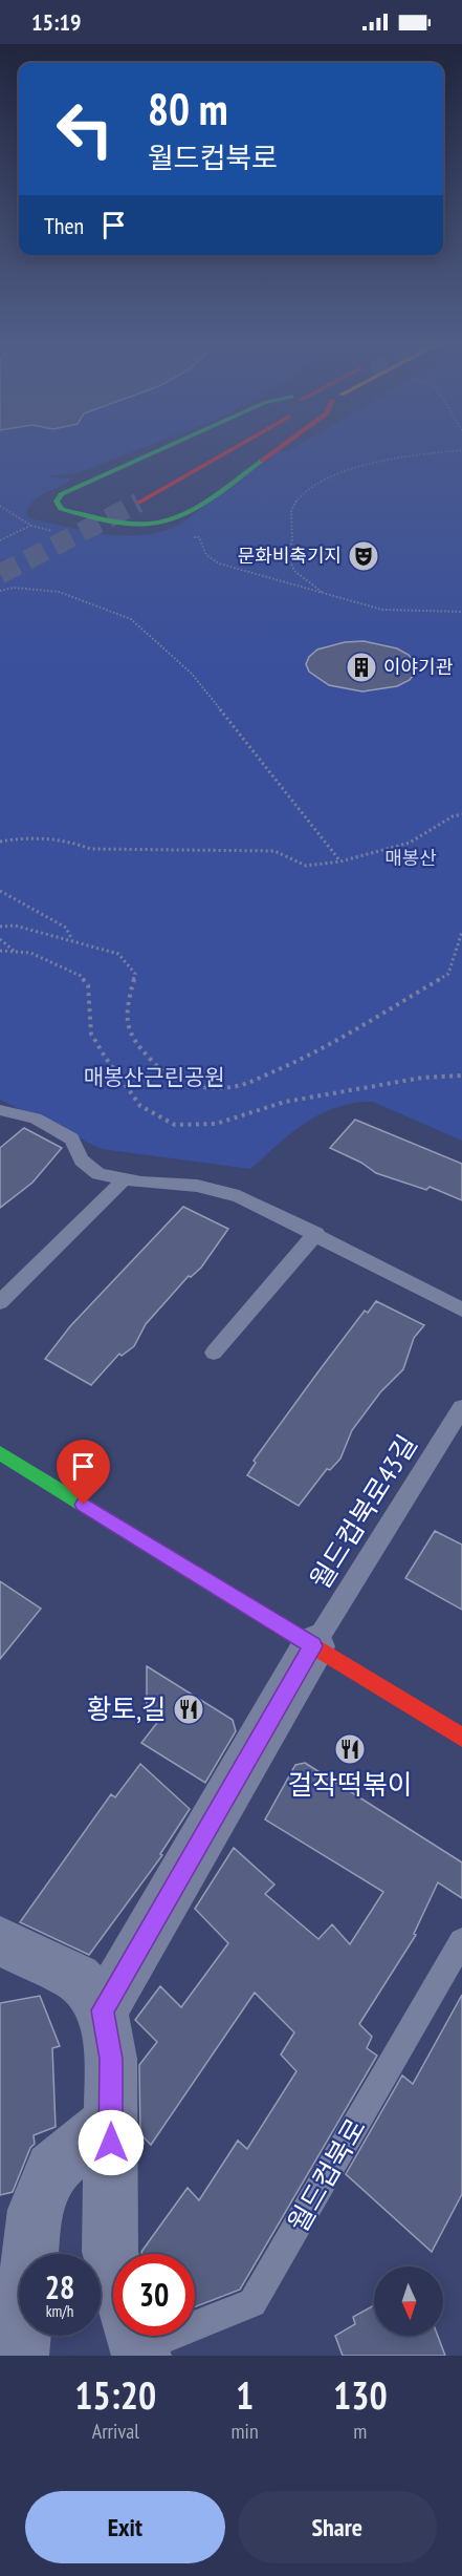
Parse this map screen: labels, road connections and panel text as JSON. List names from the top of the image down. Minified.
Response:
{"streets":{"lane":["월드컵북로43길","월드컵북로"]},"parks":["매봉산","매봉산근린공원"],"places":{"theatre":["문화비축기지"],"building":["이야기관"],"restaurant":["황토,길","걸작떡볶이"]},"north":"bottom","page":{"status":"15:19","turn":["80 m","월드컵북로"],"then":"Then","speed":"28 km/h","limit":"30","eta":["15:20","Arrival","1","min","130","m"],"buttons":["Exit","Share"]}}
